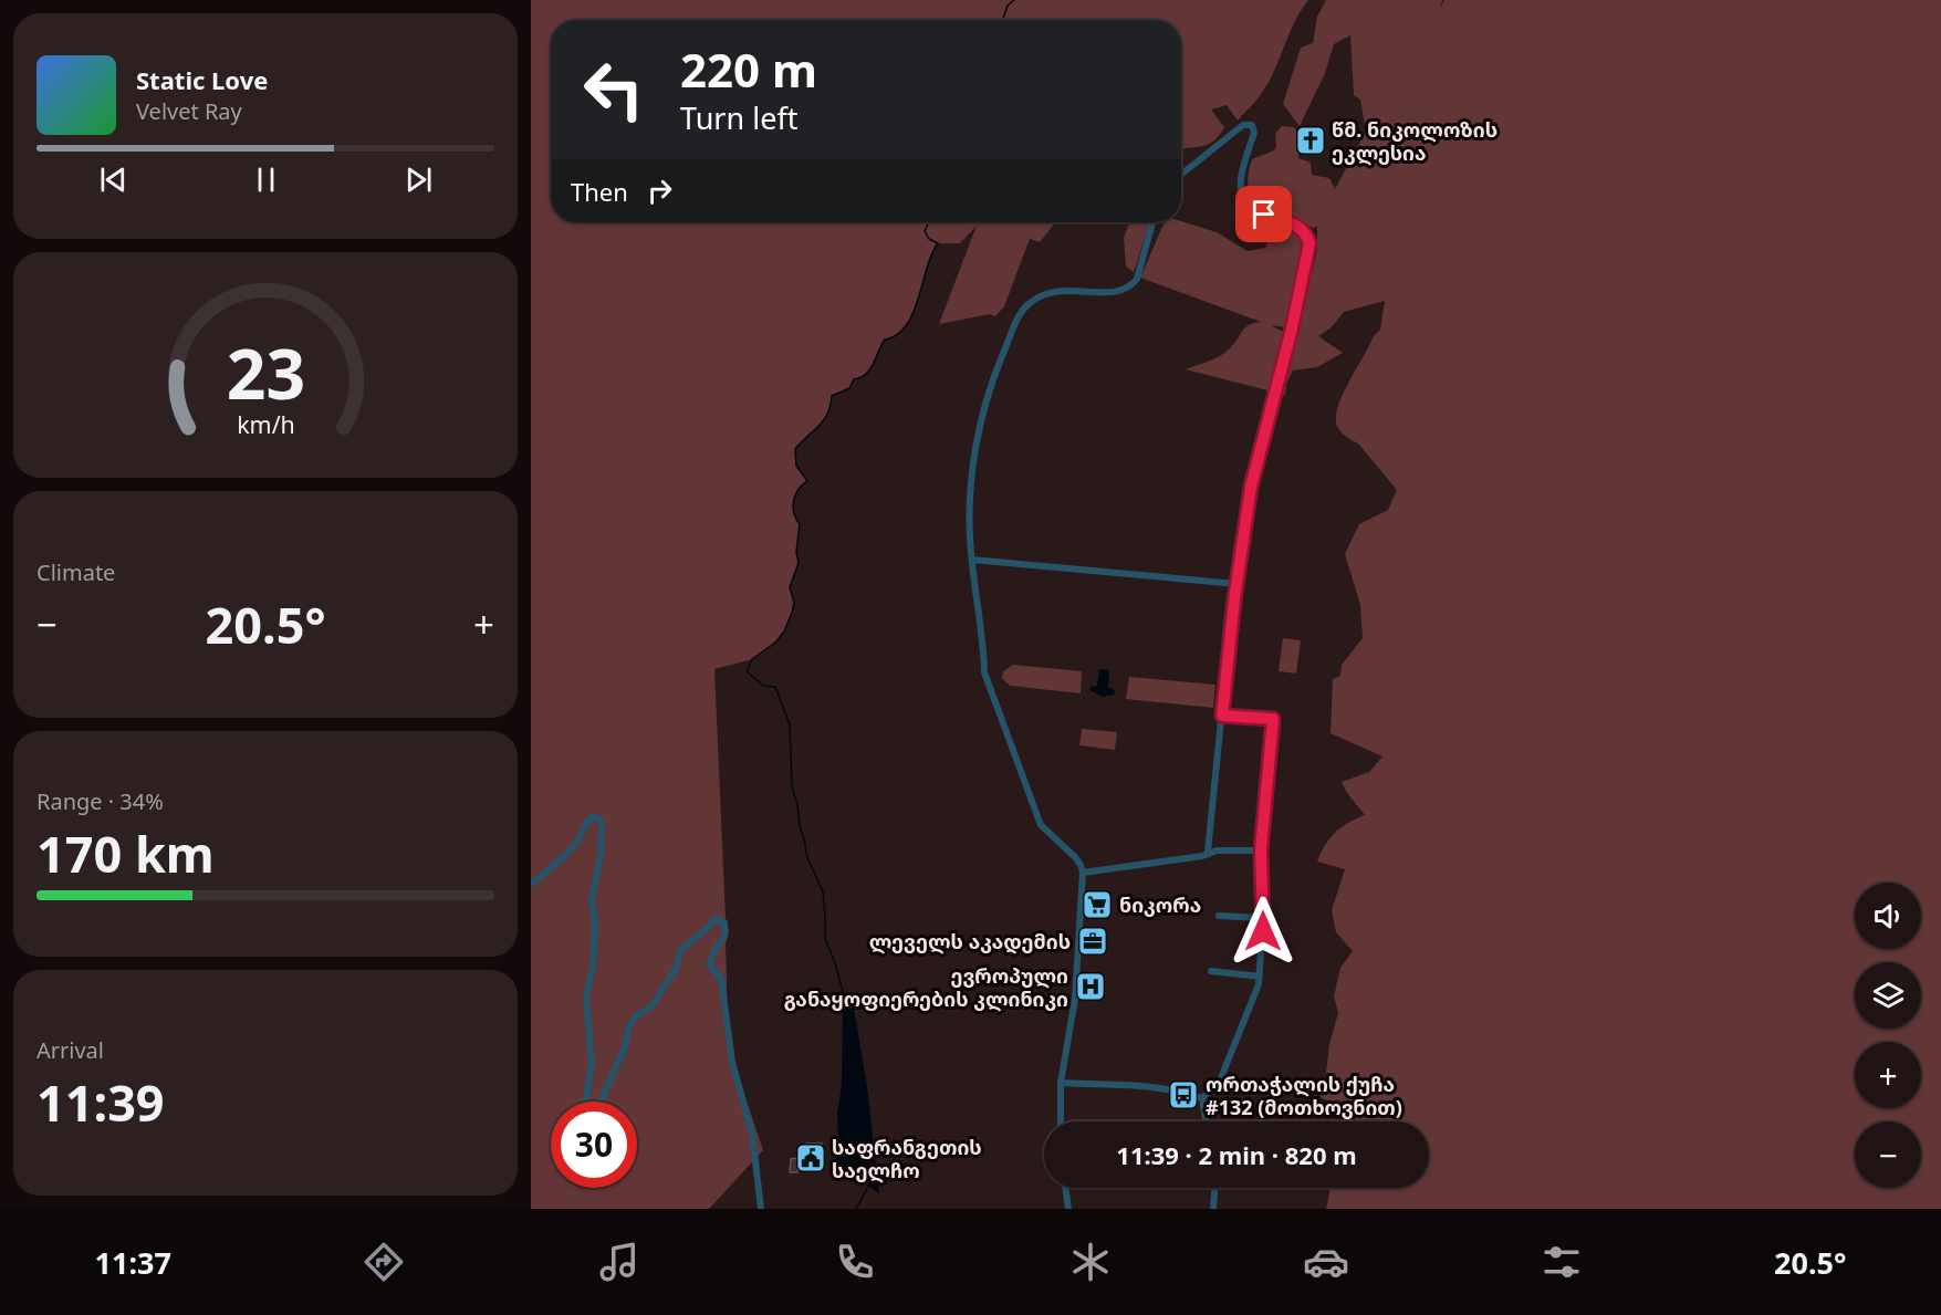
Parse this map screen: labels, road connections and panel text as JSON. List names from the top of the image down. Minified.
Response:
{"places":{"church":["წმ. ნიკოლოზის ეკლესია"],"supermarket":["ნიკორა"],"office":["ლეველს აკადემის"],"hospital":["ევროპული განაყოფიერების კლინიკი"],"bus stop":["ორთაჭალის ქუჩა #132 (მოთხოვნით)"],"public building":["საფრანგეთის საელჩო"]},"page":{"turn":["220 m","Turn left"],"song":["Static Love","Velvet Ray"],"then":"Then","tile":["Climate",["Range · 34%","170 km"],["Arrival","11:39"]],"heat":["−","20.5°","+"],"map_buttons":["+","−"],"limit":"30","trip":"11:39 · 2 min · 820 m","tabs":["11:37","20.5°"],"gauge":["23","km/h"]}}
